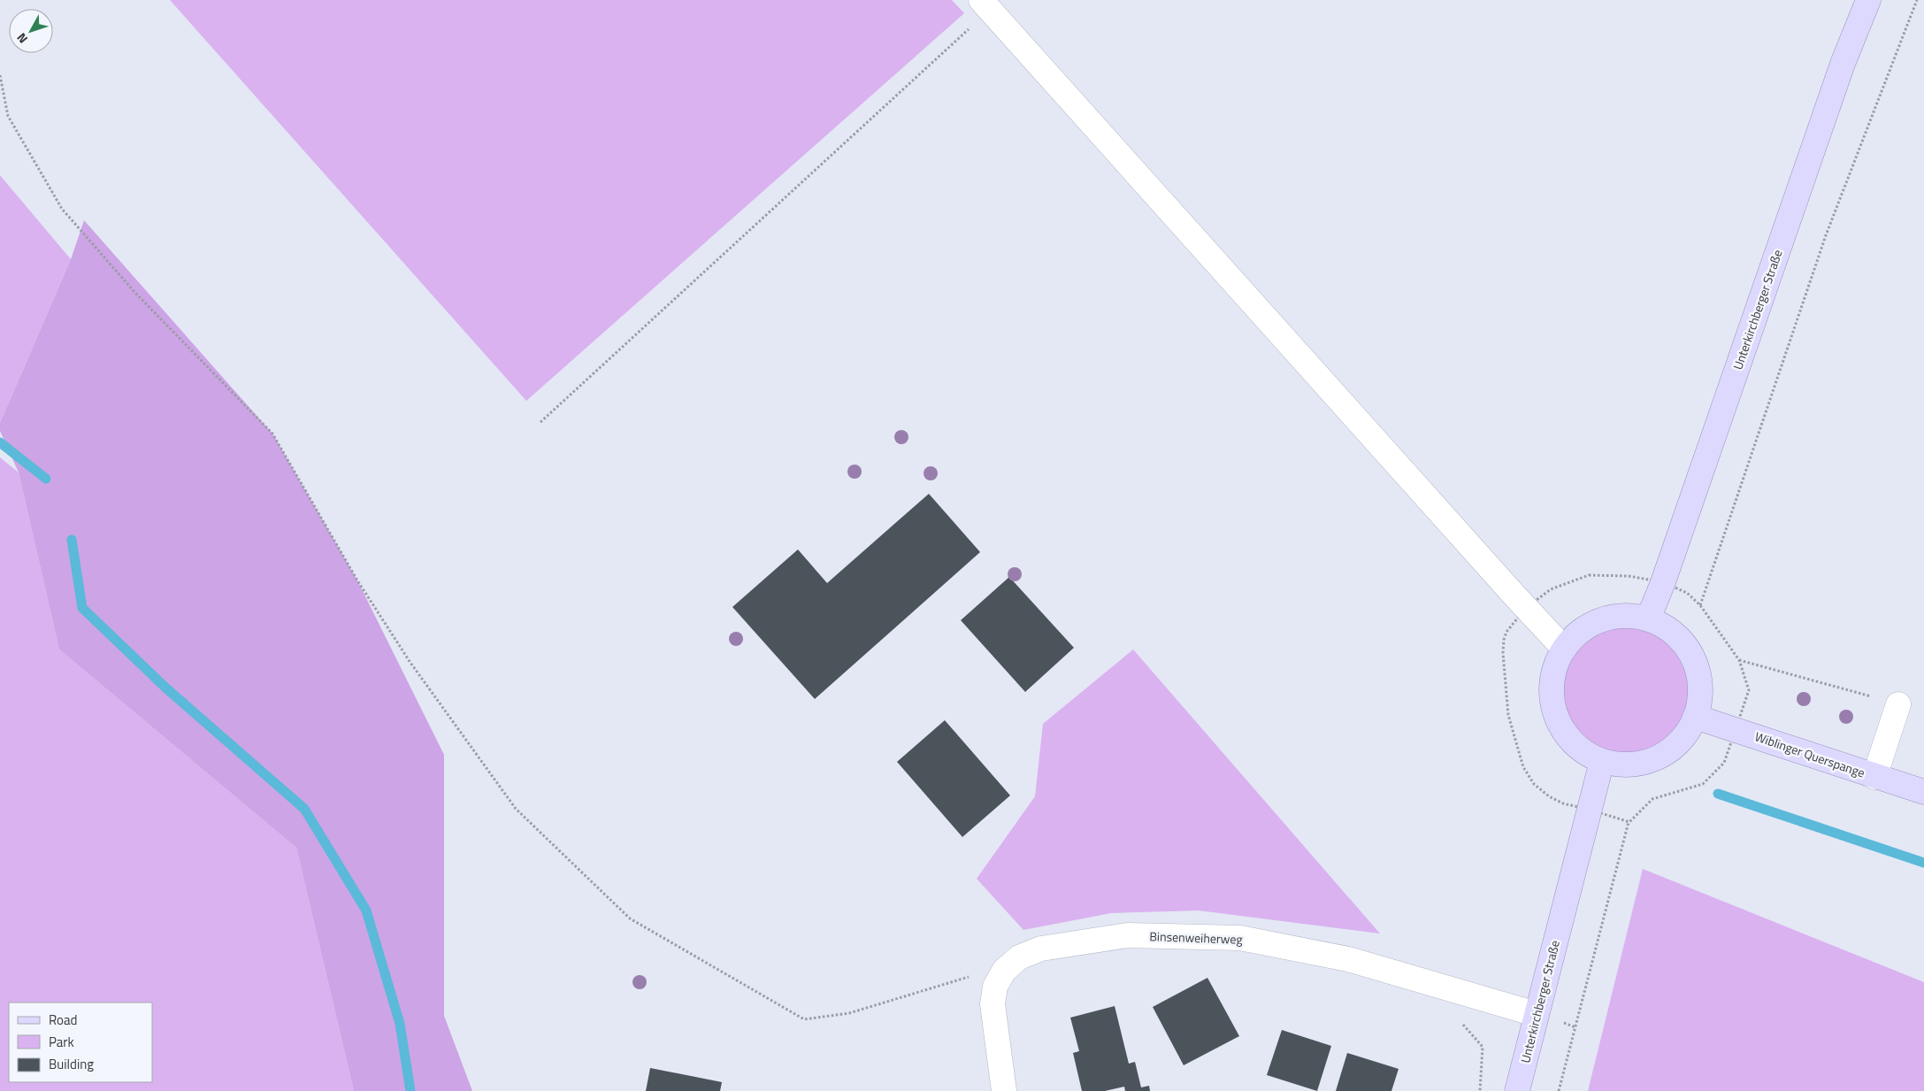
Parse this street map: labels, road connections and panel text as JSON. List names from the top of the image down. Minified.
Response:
{"streets":{"main road":["Unterkirchberger Straße","Wiblinger Querspange"],"street":["Binsenweiherweg"]},"crossings":[["Unterkirchberger Straße","Wiblinger Querspange"],["Unterkirchberger Straße","Binsenweiherweg"]],"legend":["Road","Park","Building"],"north":"bottom left"}
